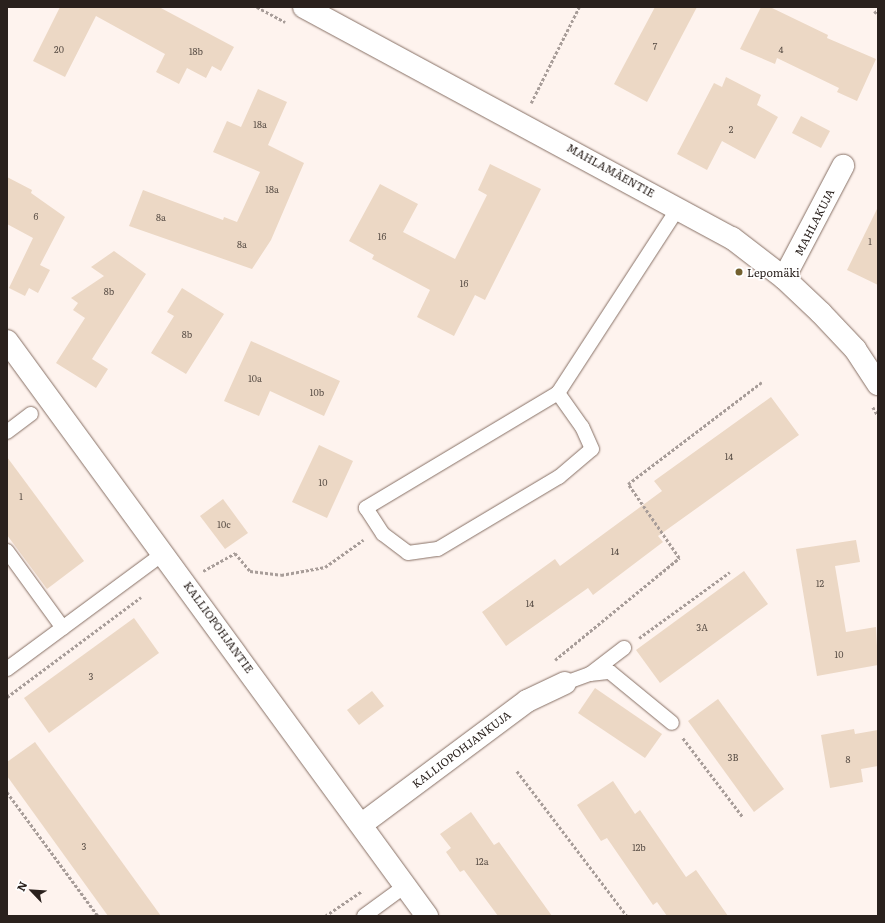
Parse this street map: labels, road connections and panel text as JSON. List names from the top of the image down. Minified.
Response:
{"streets":{"street":["MAHLAMÄENTIE","MAHLAKUJA","KALLIOPOHJANTIE","KALLIOPOHJANKUJA"]},"crossings":[["MAHLAMÄENTIE","MAHLAKUJA"],["KALLIOPOHJANTIE","KALLIOPOHJANKUJA"]],"places":["Lepomäki"],"house_numbers":["7","20","4","18b","18a","2","18a","6","8a","16","1","8a","16","8b","8b","10a","10b","14","10","1","10c","14","12","14","3A","10","3","3B","8","3","12b","12a"],"north":"top left"}
